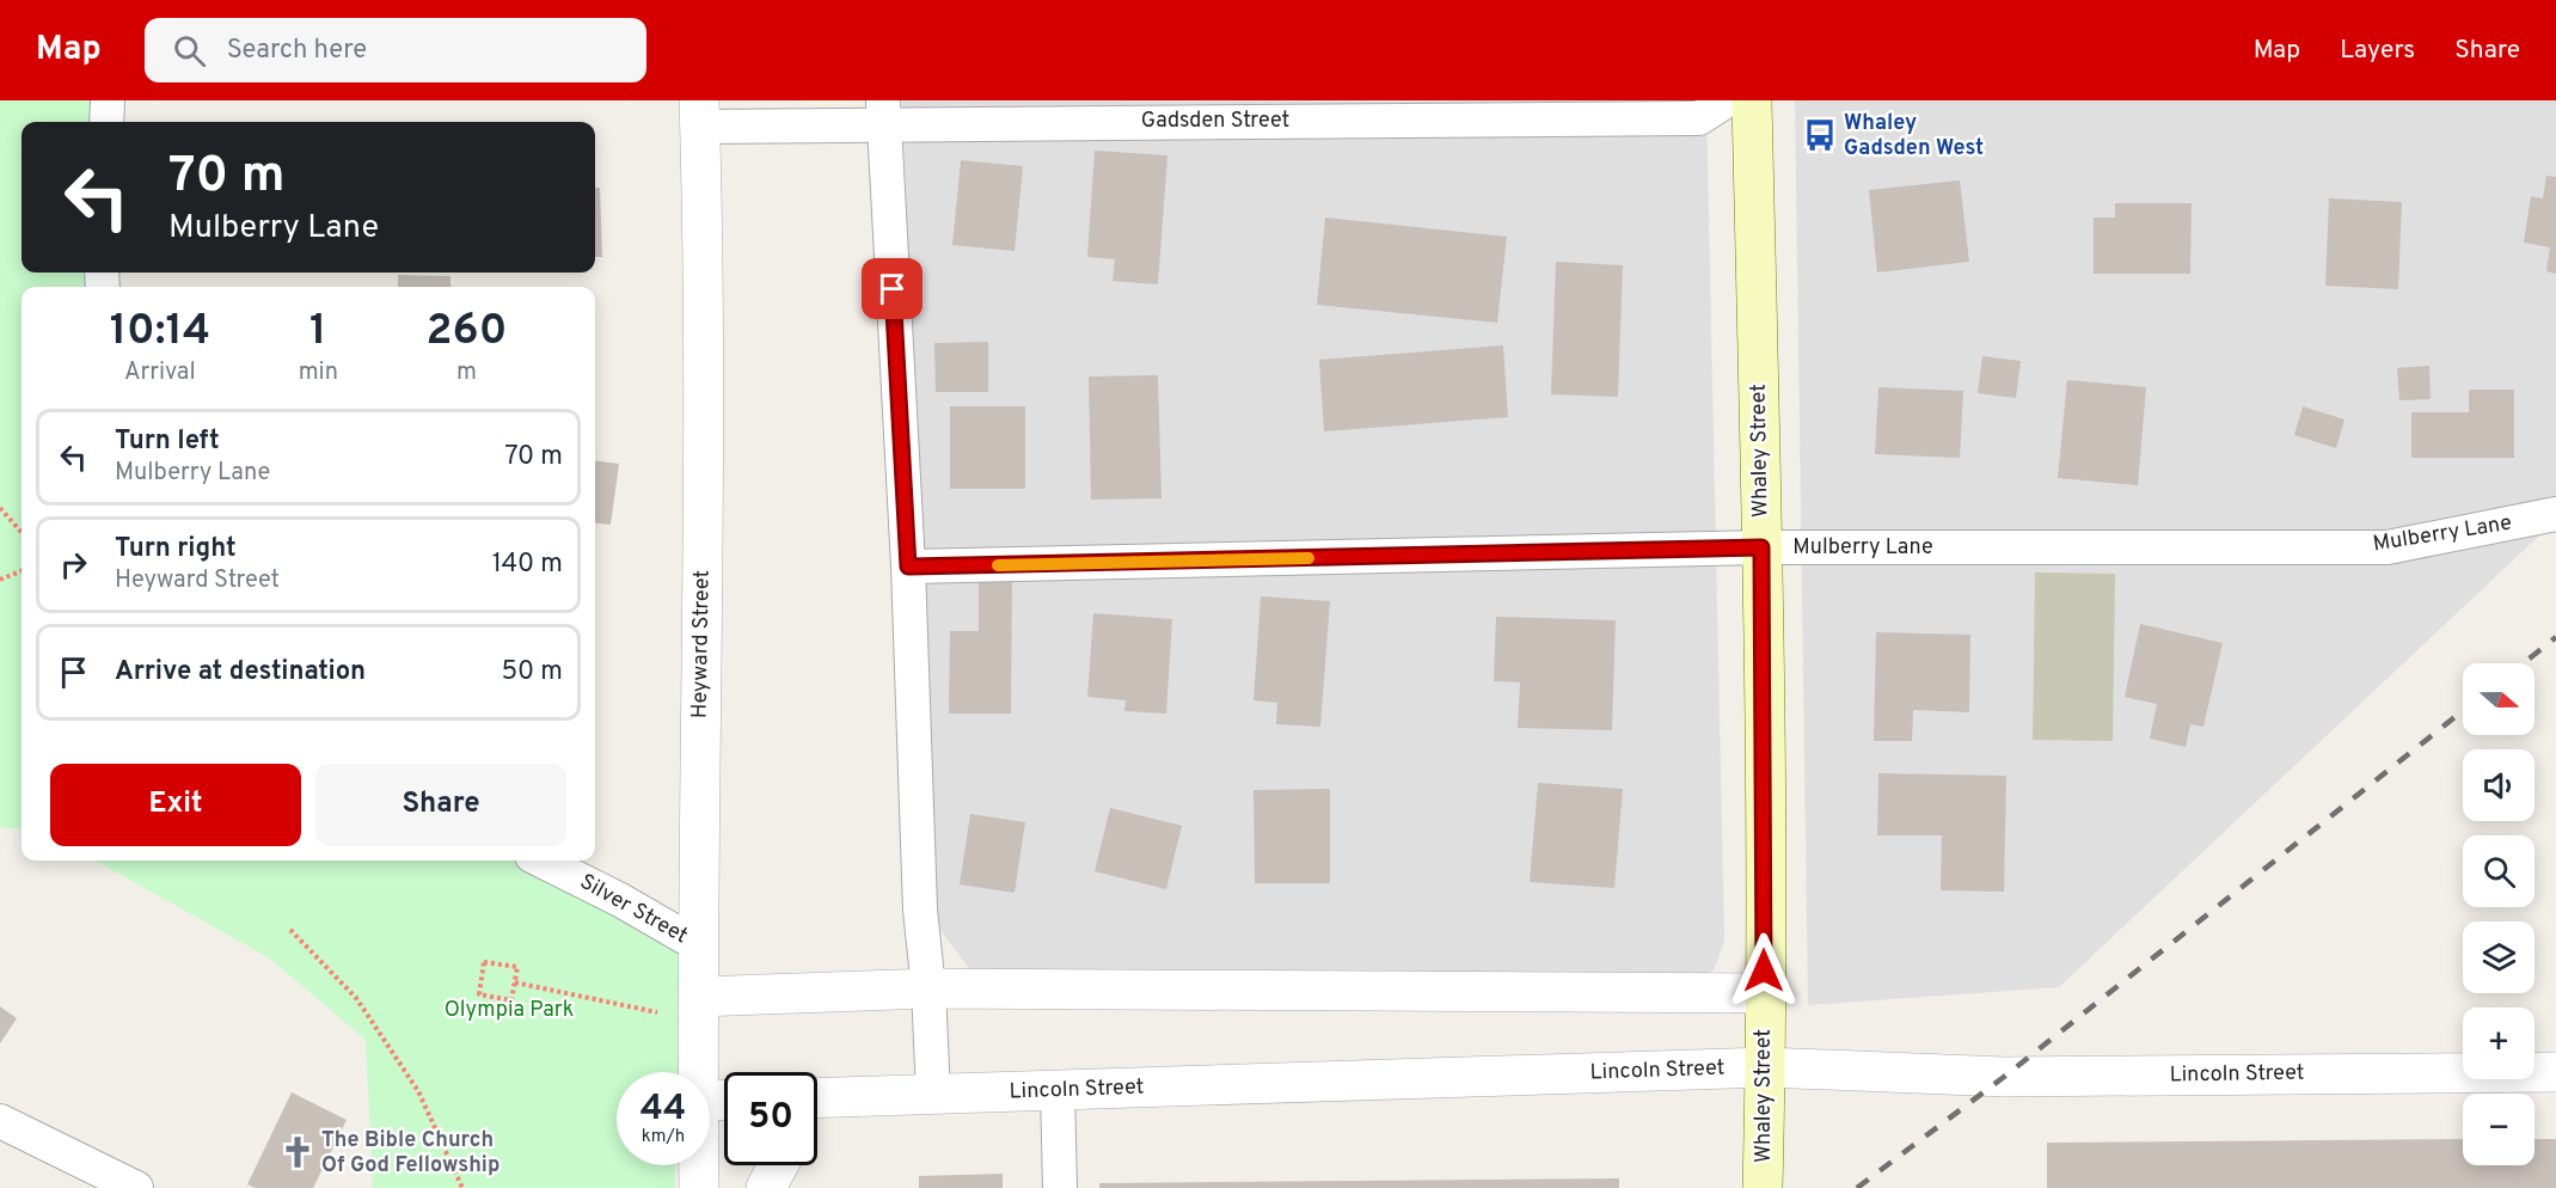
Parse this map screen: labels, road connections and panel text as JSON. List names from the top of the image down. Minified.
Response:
{"streets":{"main road":["Whaley Street"],"street":["Gadsden Street","Mulberry Lane","Heyward Street","Silver Street","Lincoln Street"]},"crossings":[["Gadsden Street","Heyward Street"],["Whaley Street","Mulberry Lane"],["Whaley Street","Lincoln Street"],["Heyward Street","Silver Street"]],"parks":["Olympia Park"],"places":{"bus stop":["Whaley Gadsden West"],"church":["The Bible Church Of God Fellowship"]},"north":"right","page":{"header":"Map","search":"Search here","nav":["Map","Layers","Share"],"turn":["70 m","Mulberry Lane"],"eta":["10:14","Arrival","1","min","260","m"],"list":[{"name":"Turn left","note":"Mulberry Lane","value":"70 m"},{"name":"Turn right","note":"Heyward Street","value":"140 m"},{"name":"Arrive at destination","value":"50 m"}],"map_buttons":["+","−"],"buttons":["Exit","Share"],"speed":"44 km/h","limit":"50"}}
